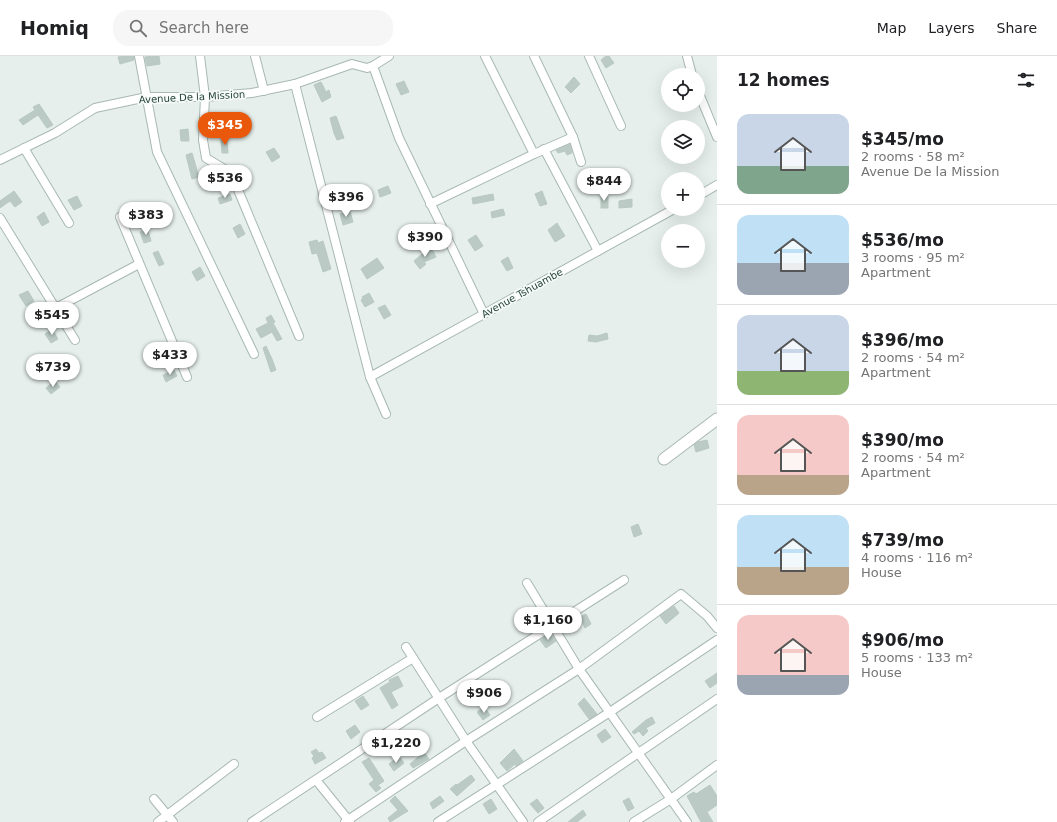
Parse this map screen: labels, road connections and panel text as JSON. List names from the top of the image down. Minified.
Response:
{"streets":{"street":["Avenue De la Mission","Avenue Tshuambe"]},"page":{"header":"Homiq","search":"Search here","nav":["Map","Layers","Share"],"heading":"12 homes","map_buttons":["+","−"],"list":[{"name":"$345/mo","note":"2 rooms · 58 m² · Avenue De la Mission"},{"name":"$536/mo","note":"3 rooms · 95 m² · Apartment"},{"name":"$396/mo","note":"2 rooms · 54 m² · Apartment"},{"name":"$390/mo","note":"2 rooms · 54 m² · Apartment"},{"name":"$739/mo","note":"4 rooms · 116 m² · House"},{"name":"$906/mo","note":"5 rooms · 133 m² · House"}],"price":["$345","$536","$844","$396","$383","$390","$545","$433","$739","$1,160","$906","$1,220"]}}
